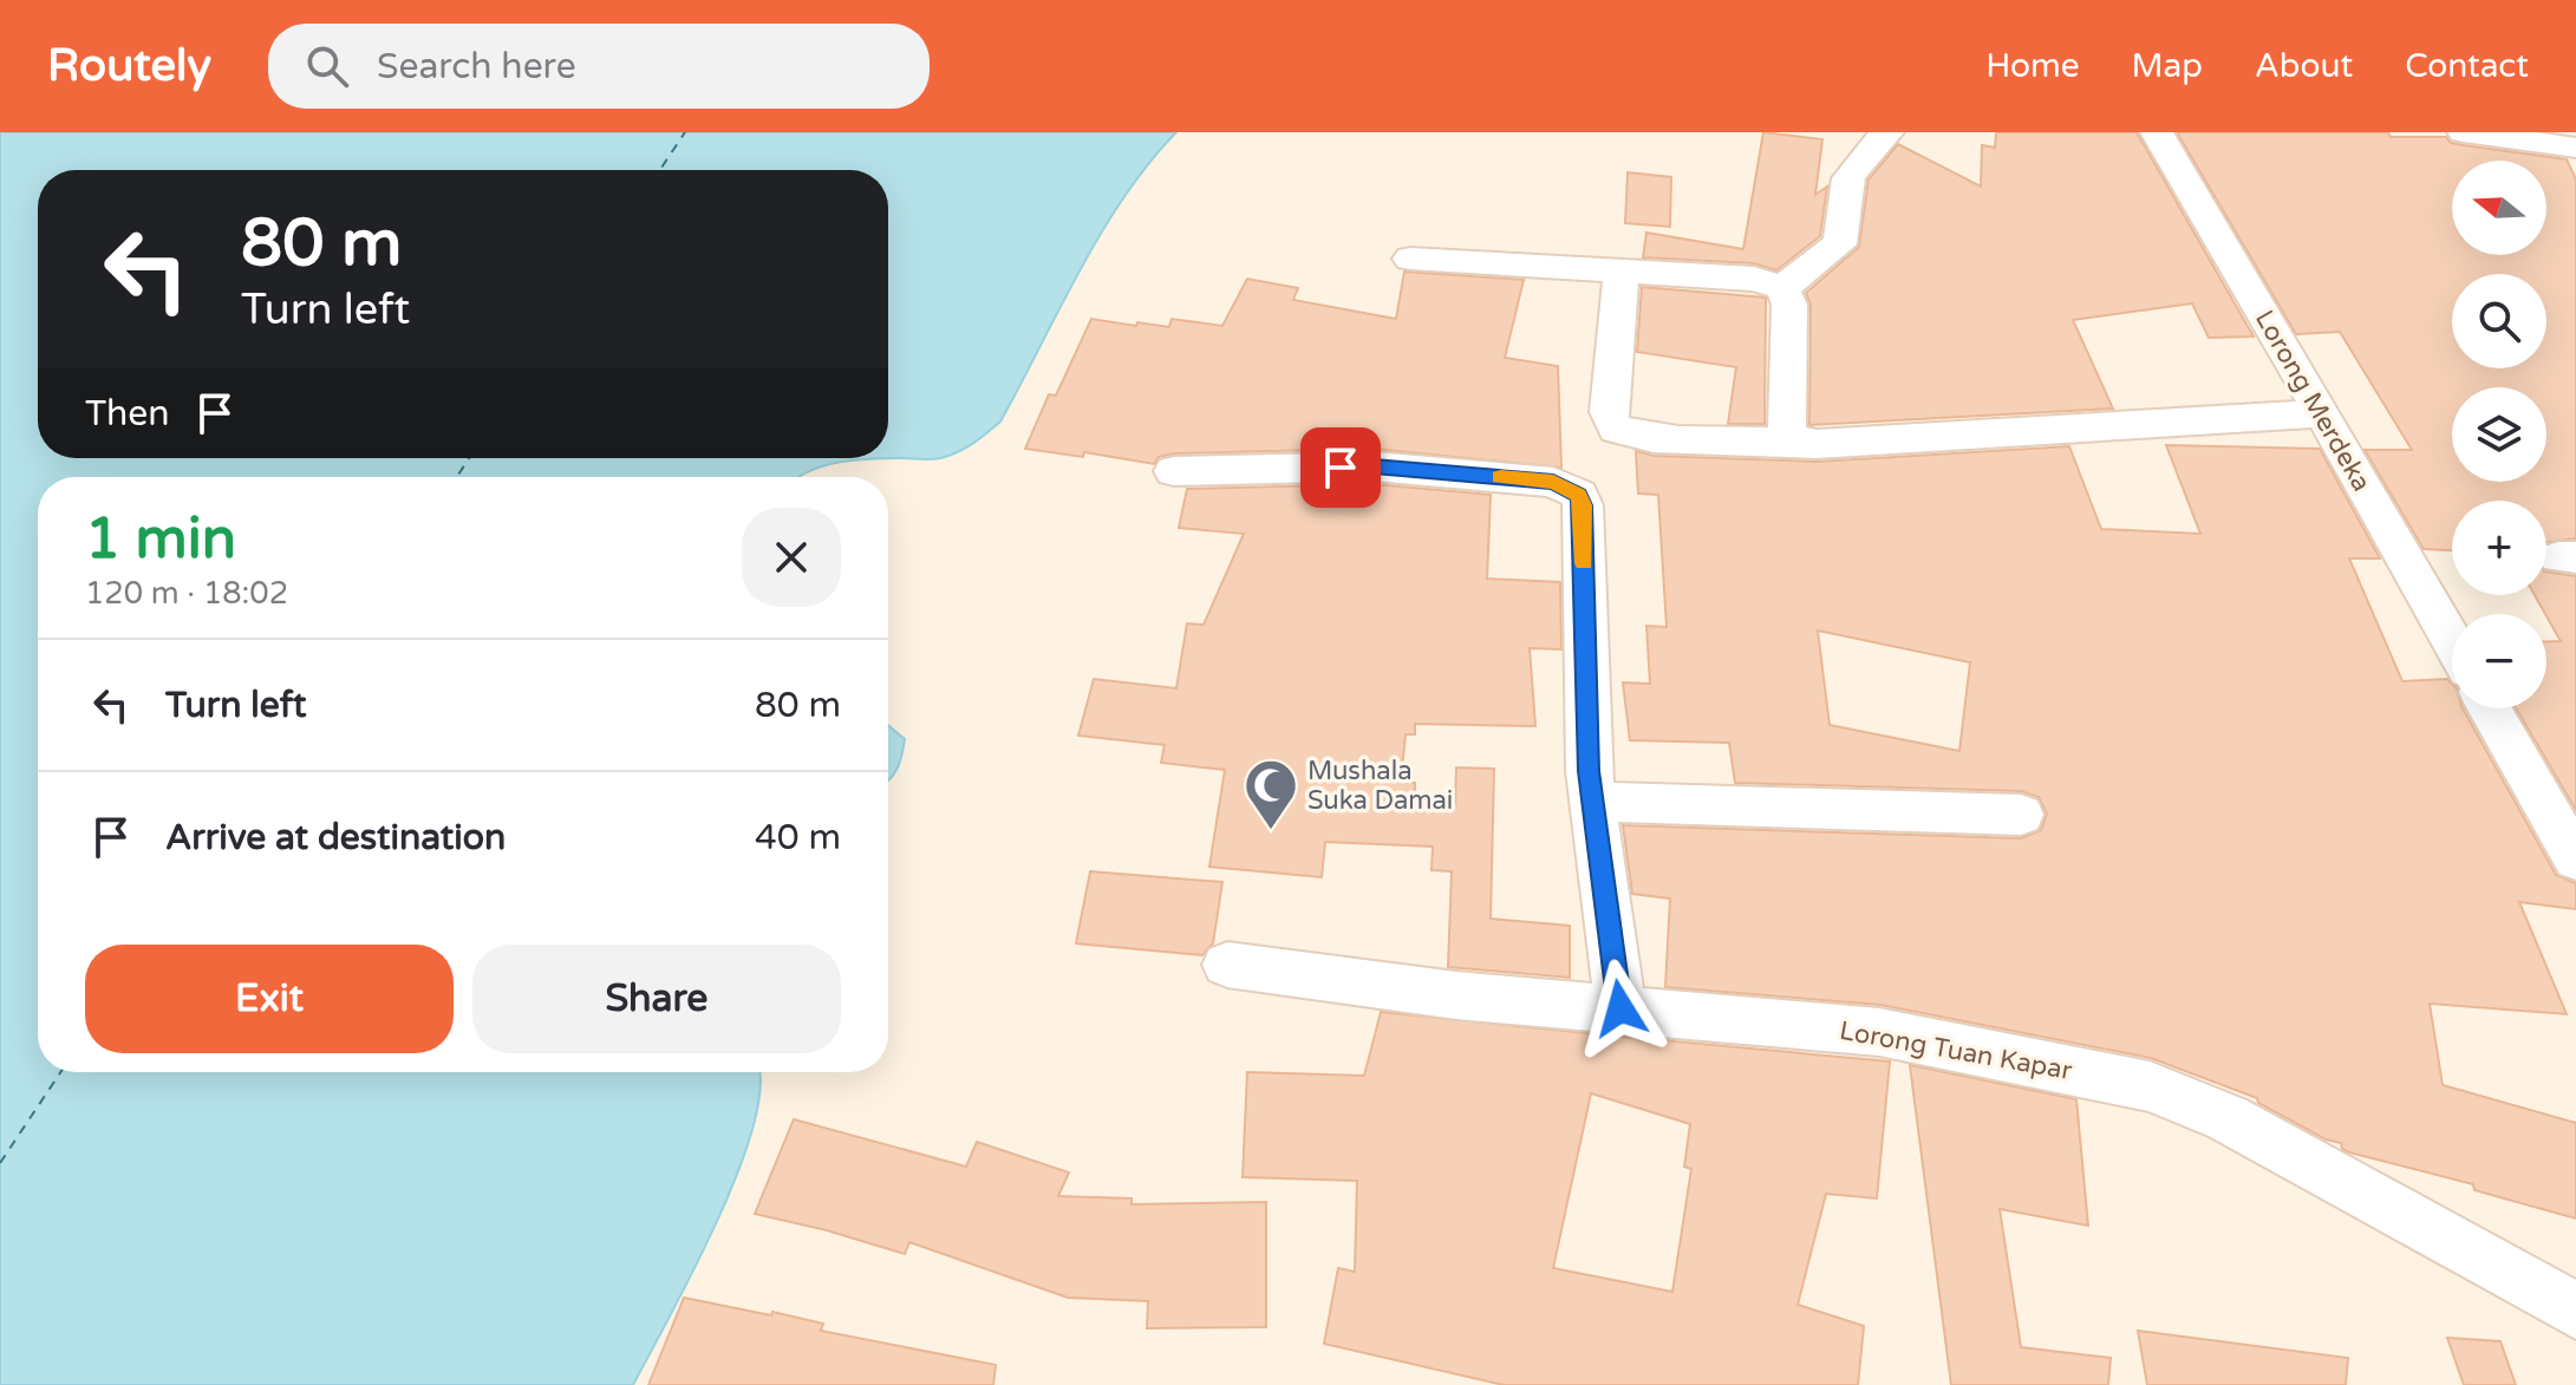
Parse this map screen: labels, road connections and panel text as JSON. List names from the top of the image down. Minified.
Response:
{"streets":{"street":["Lorong Merdeka","Lorong Tuan Kapar"]},"places":{"mosque":["Mushala Suka Damai"]},"north":"left","page":{"header":"Routely","search":"Search here","nav":["Home","Map","About","Contact"],"map_buttons":["+","−"],"turn":["80 m","Turn left"],"then":"Then","heading":["1 min","120 m · 18:02"],"list":[{"name":"Turn left","value":"80 m"},{"name":"Arrive at destination","value":"40 m"}],"buttons":["Exit","Share"]}}
